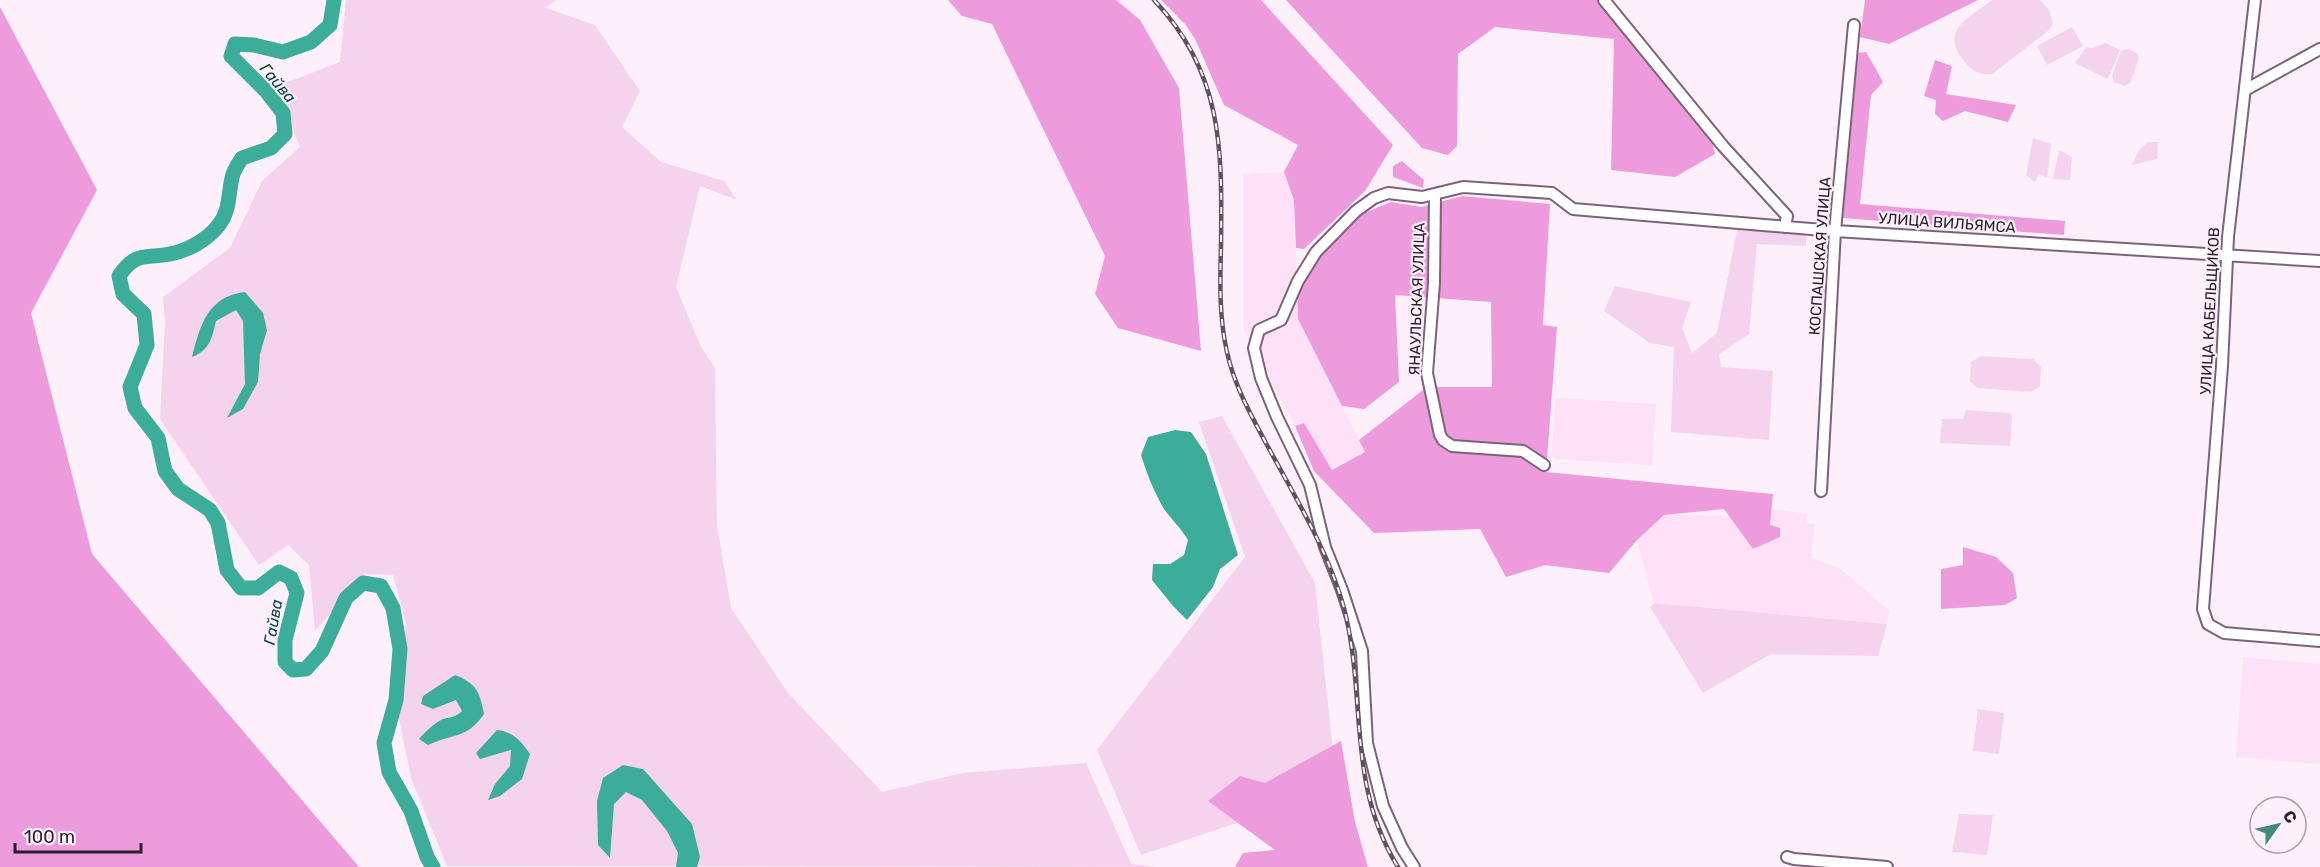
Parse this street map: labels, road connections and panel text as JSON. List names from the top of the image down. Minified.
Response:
{"streets":{"street":["УЛИЦА ВИЛЬЯМСА","КОСПАШСКАЯ УЛИЦА","ЯНАУЛЬСКАЯ УЛИЦА","УЛИЦА КАБЕЛЬЩИКОВ"]},"crossings":[["УЛИЦА ВИЛЬЯМСА","КОСПАШСКАЯ УЛИЦА"],["УЛИЦА ВИЛЬЯМСА","ЯНАУЛЬСКАЯ УЛИЦА"],["УЛИЦА ВИЛЬЯМСА","УЛИЦА КАБЕЛЬЩИКОВ"]],"water":["Гайва"],"scale_bar":"100 m","north":"top right"}
